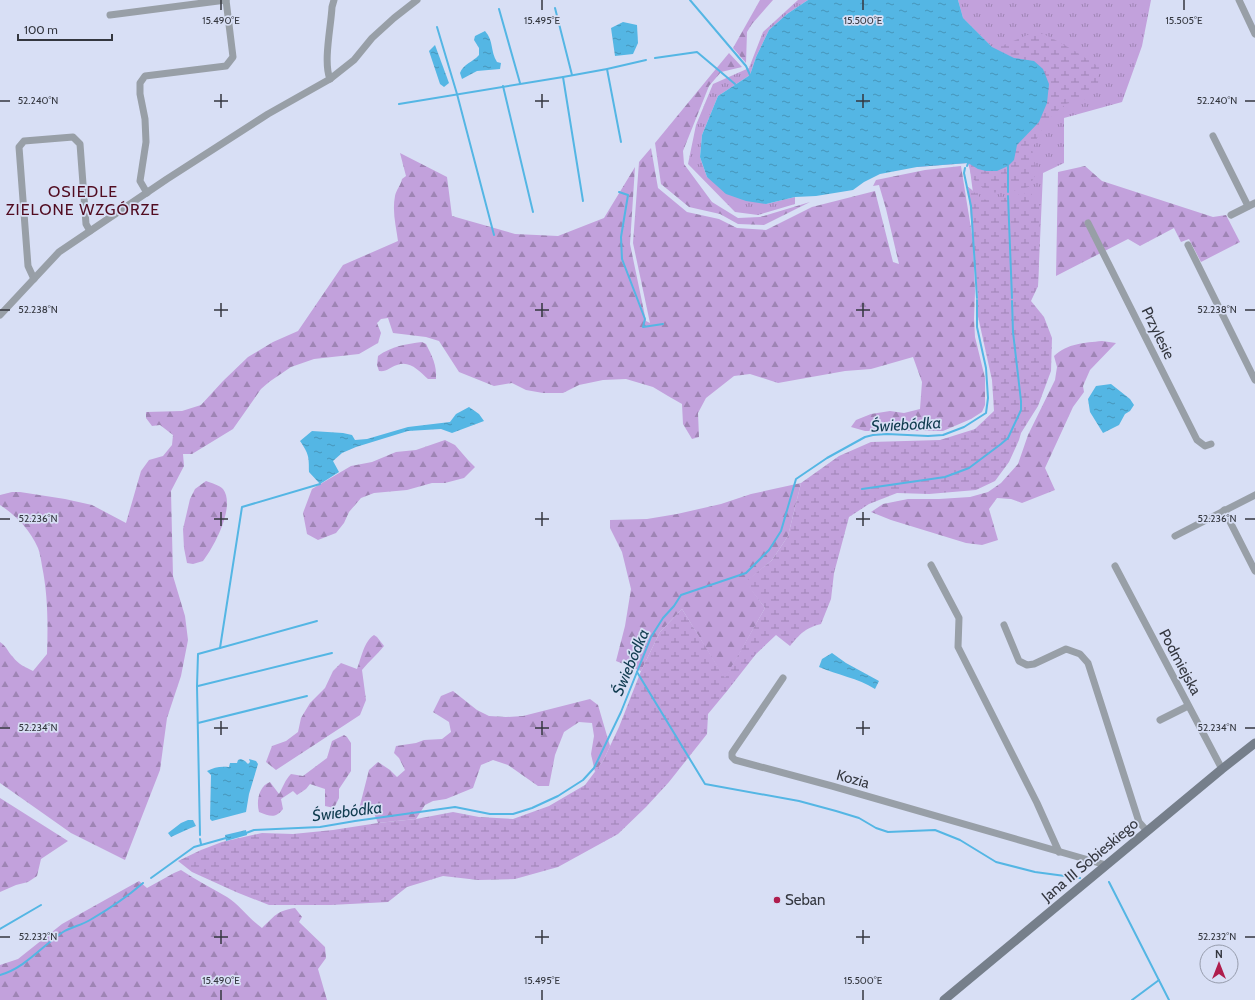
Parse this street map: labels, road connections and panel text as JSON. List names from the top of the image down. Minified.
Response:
{"streets":{"street":["Przylesie","Podmiejska","Kozia","Jana III Sobieskiego"]},"crossings":[["Podmiejska","Jana III Sobieskiego"],["Kozia","Jana III Sobieskiego"]],"districts":["OSIEDLE ZIELONE WZGÓRZE"],"water":["Świebódka"],"places":["Seban"],"scale_bar":"100 m","north":"top","coordinates":["15.490°E","15.495°E","15.500°E","15.505°E","52.240°N","52.238°N","52.236°N","52.234°N","52.232°N"]}
